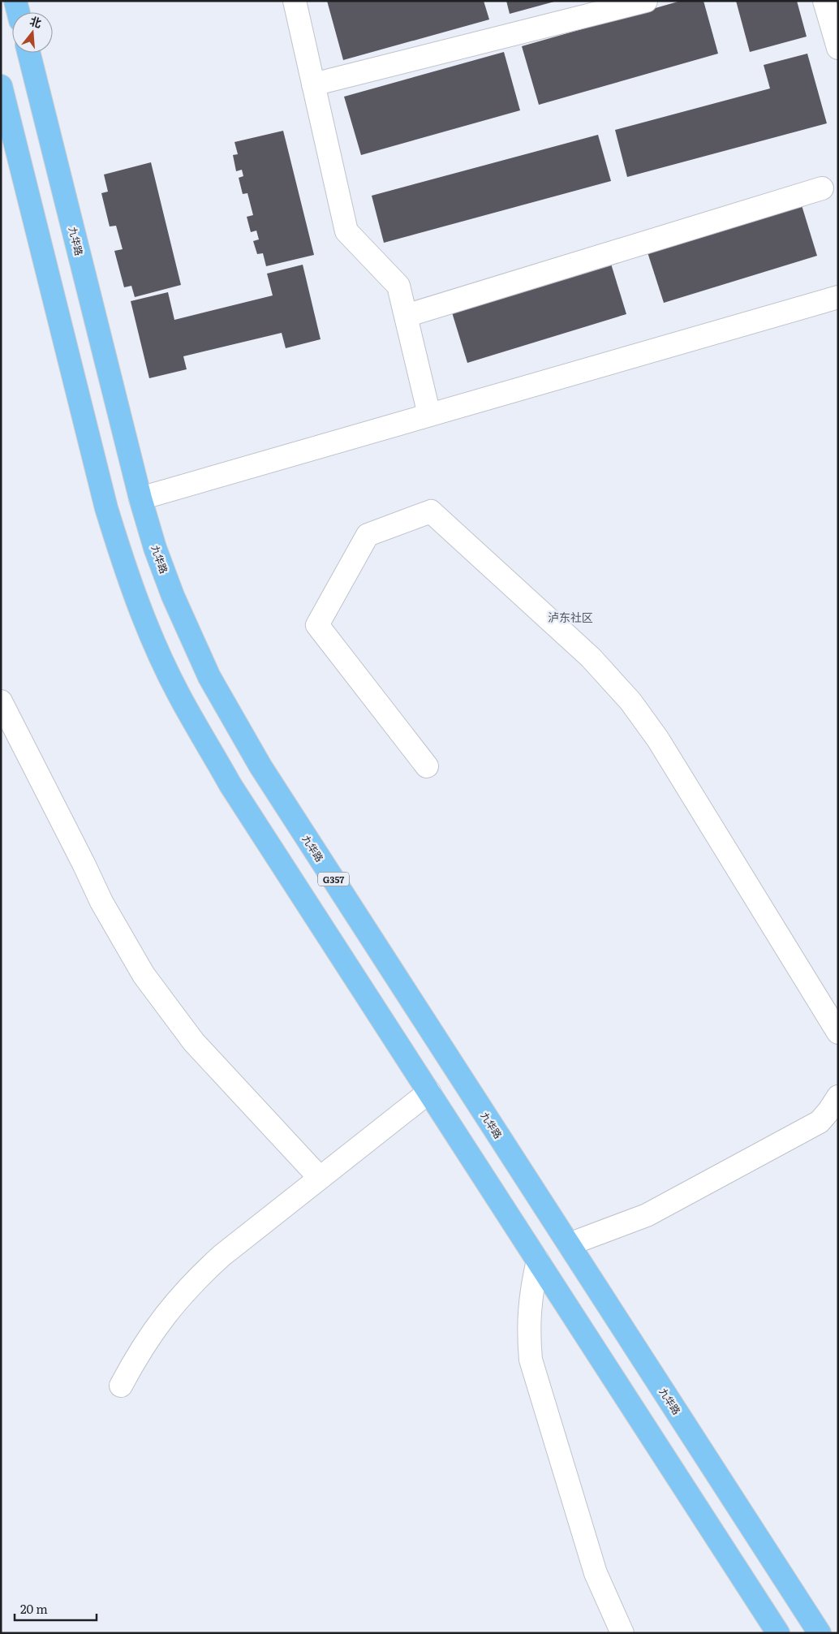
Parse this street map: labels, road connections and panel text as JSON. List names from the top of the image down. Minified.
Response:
{"streets":{"highway":["九华路","G357"]},"districts":["泸东社区"],"scale_bar":"20 m","north":"top"}
